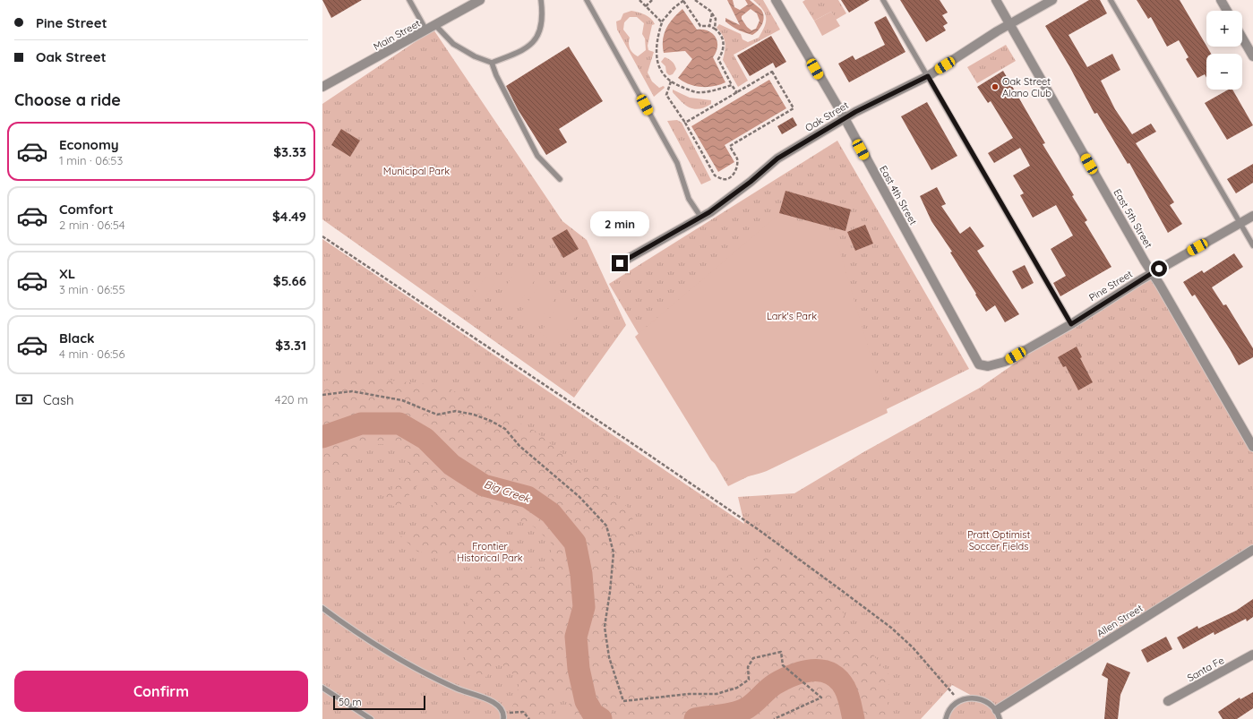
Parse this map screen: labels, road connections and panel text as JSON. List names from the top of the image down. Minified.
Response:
{"streets":{"street":["Main Street","Oak Street","East 4th Street","East 5th Street","Pine Street","Allen Street","Santa Fe"]},"crossings":[["Oak Street","East 4th Street"],["Oak Street","East 5th Street"],["East 4th Street","Pine Street"],["East 5th Street","Pine Street"]],"water":["Big Creek"],"parks":["Municipal Park","Lark's Park","Pratt Optimist Soccer Fields","Frontier Historical Park"],"places":["Oak Street Alano Club"],"scale_bar":"50 m","page":{"banner":["Pine Street","Oak Street"],"map_buttons":["+","−"],"heading":"Choose a ride","list":[{"name":"Economy","note":"1 min · 06:53","value":"$3.33"},{"name":"Comfort","note":"2 min · 06:54","value":"$4.49"},{"name":"XL","note":"3 min · 06:55","value":"$5.66"},{"name":"Black","note":"4 min · 06:56","value":"$3.31"}],"bubble":"2 min","pay":["Cash","420 m"],"buttons":"Confirm","scale":"50 m"}}
